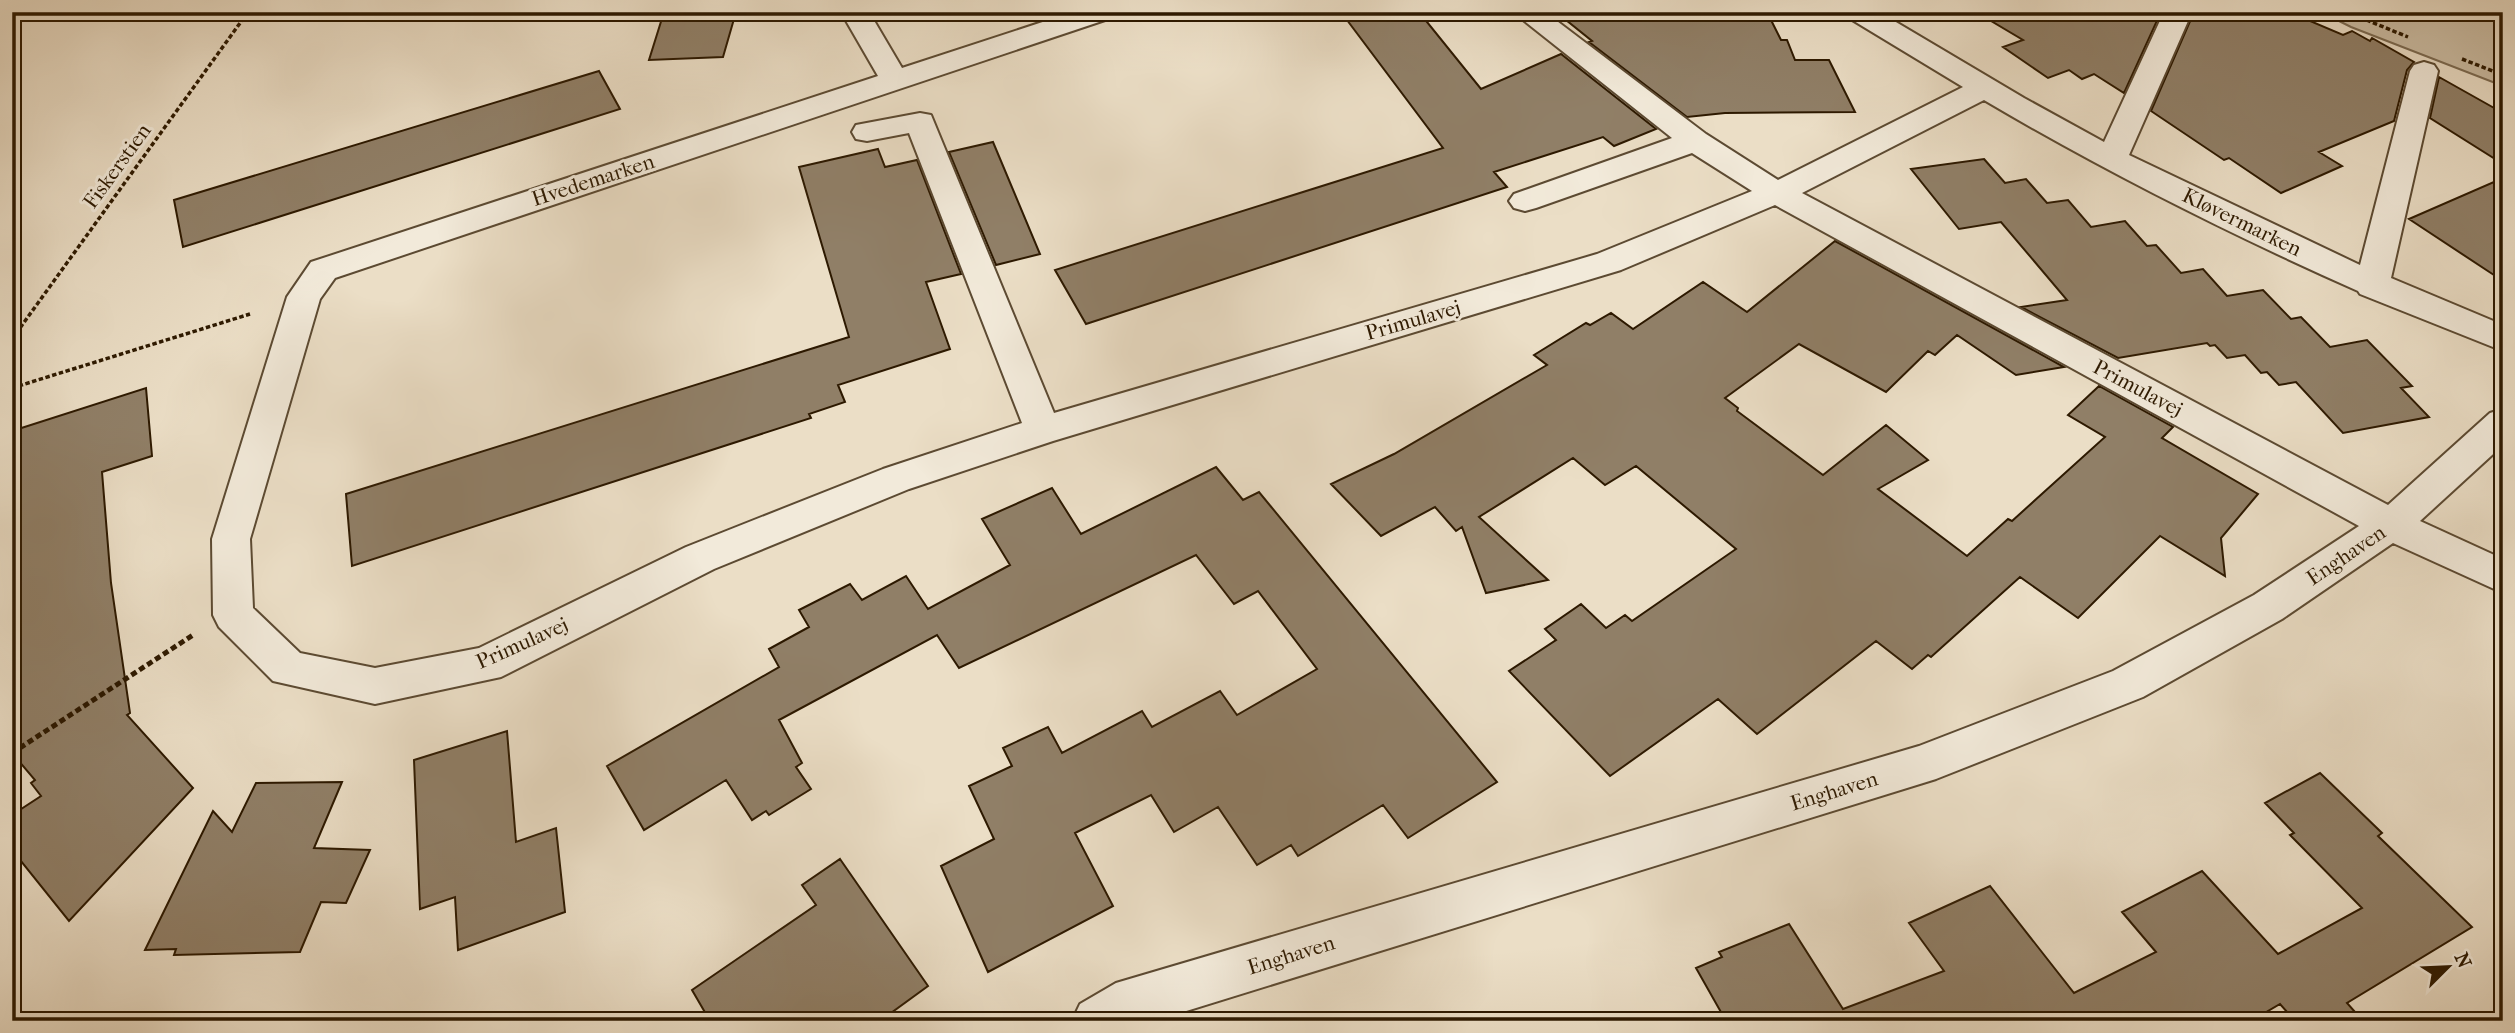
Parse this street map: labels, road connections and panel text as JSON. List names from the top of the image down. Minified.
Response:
{"streets":{"street":["Hvedemarken","Kløvermarken","Primulavej","Enghaven"],"path":["Fiskerstien"]},"crossings":[["Kløvermarken","Primulavej"],["Primulavej","Enghaven"]],"north":"top right"}
